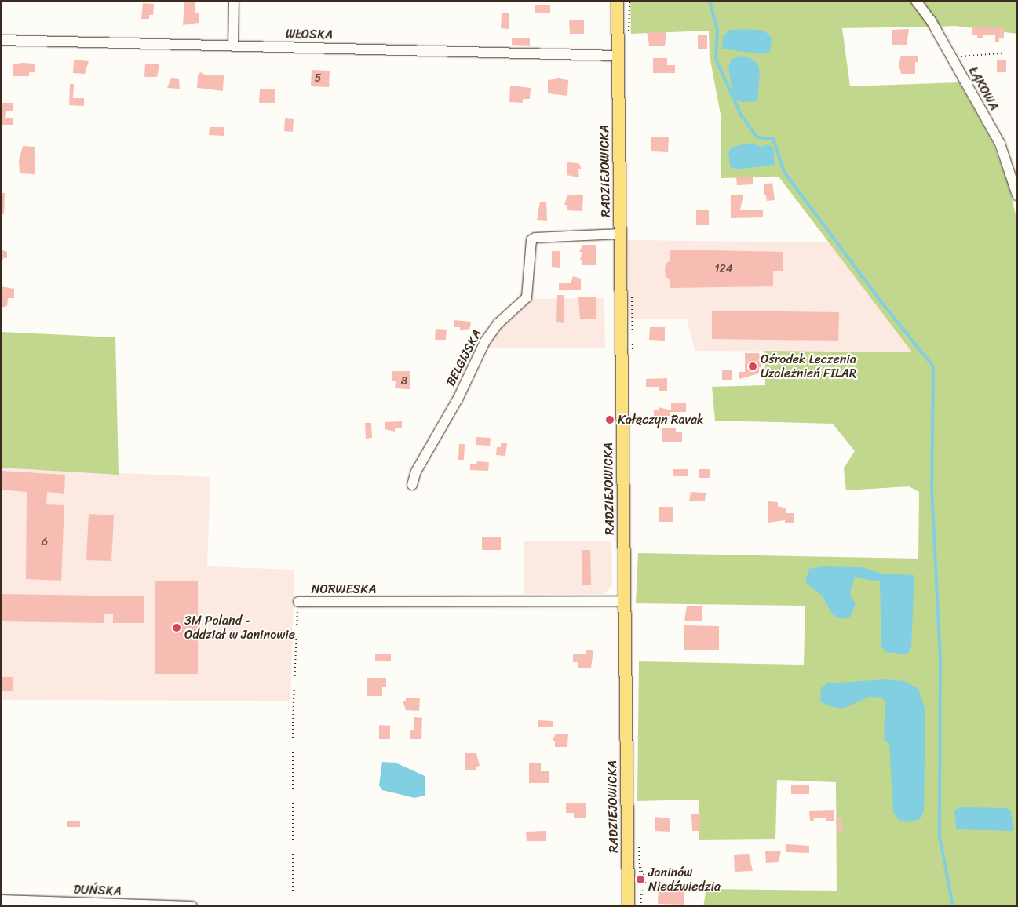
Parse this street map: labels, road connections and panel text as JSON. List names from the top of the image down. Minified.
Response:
{"streets":{"main road":["RADZIEJOWICKA"],"street":["WŁOSKA","ŁĄKOWA","BELGIJSKA","NORWESKA","DUŃSKA"]},"crossings":[["WŁOSKA","RADZIEJOWICKA"],["RADZIEJOWICKA","BELGIJSKA"],["RADZIEJOWICKA","NORWESKA"]],"places":["Ośrodek Leczenia Uzależnień FILAR","Kałęczyn Ravak","3M Poland - Oddział w Janinowie","Janinów Niedźwiedzia"],"house_numbers":["5","124","8","6"]}
